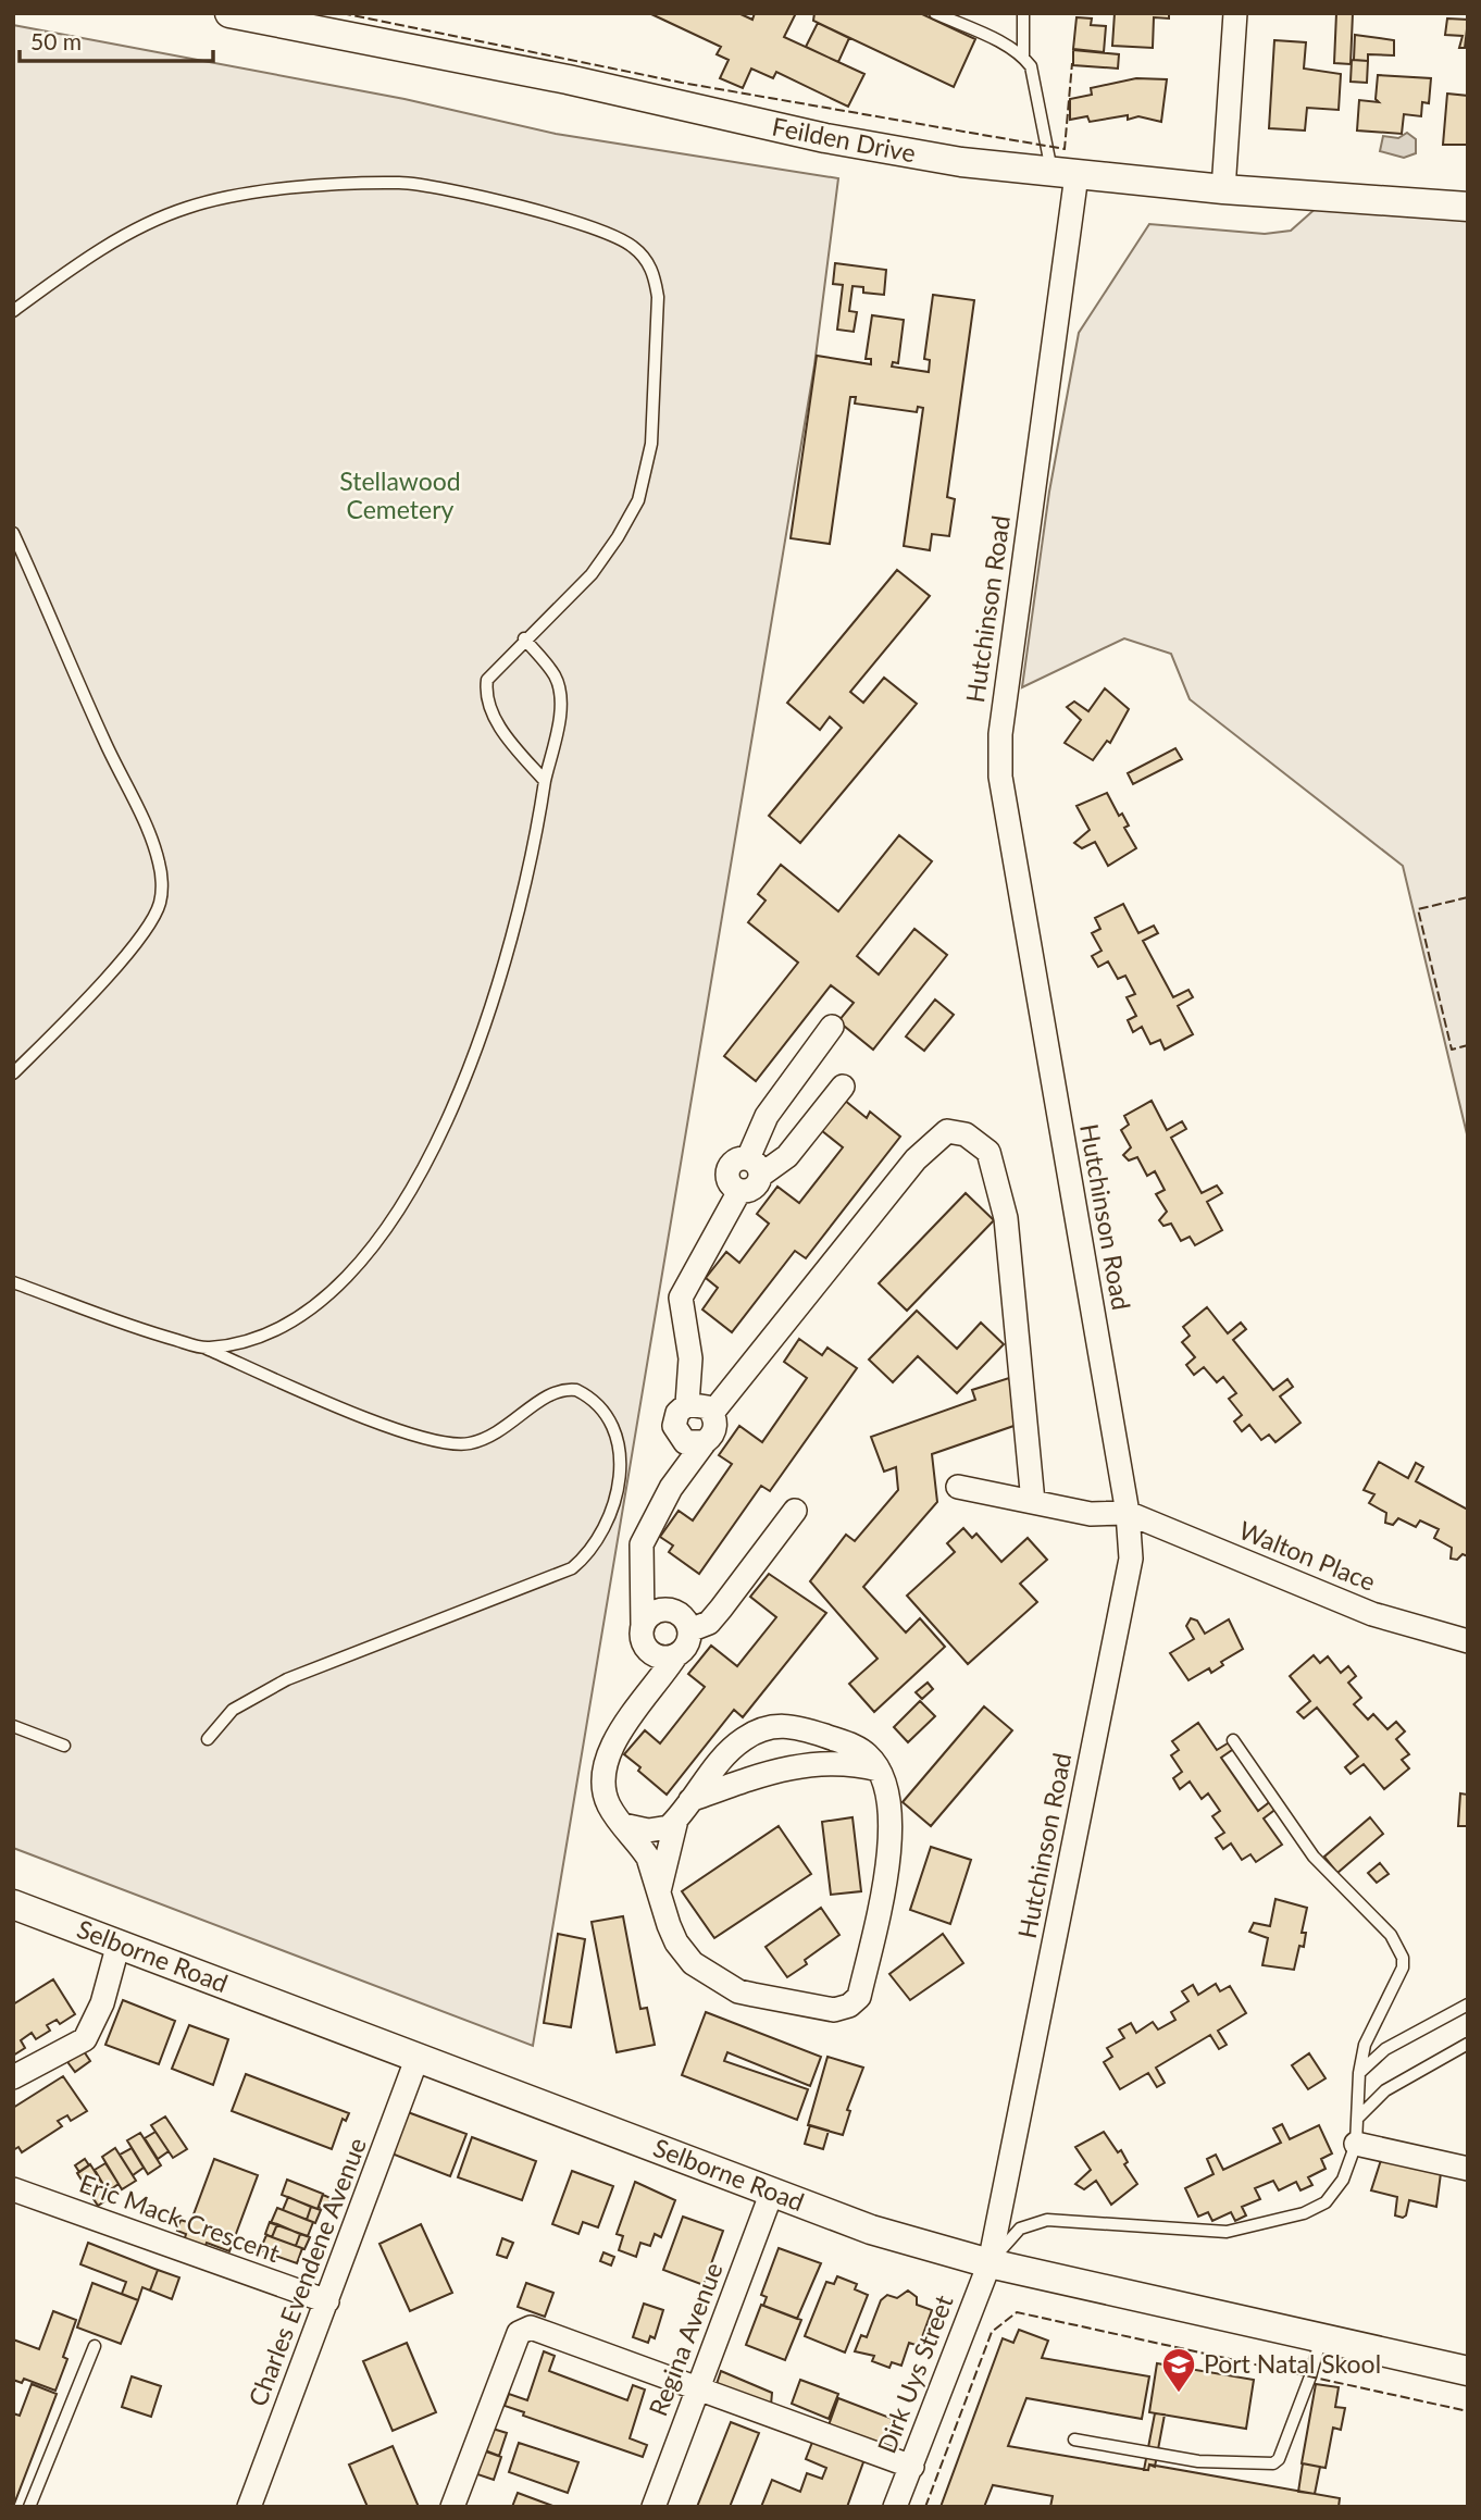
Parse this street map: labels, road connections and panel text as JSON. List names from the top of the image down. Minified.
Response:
{"streets":{"street":["Feilden Drive","Hutchinson Road","Walton Place","Selborne Road","Eric Mack Crescent","Charles Evendene Avenue","Regina Avenue","Dirk Uys Street"]},"crossings":[["Feilden Drive","Hutchinson Road"],["Hutchinson Road","Walton Place"],["Hutchinson Road","Selborne Road"],["Hutchinson Road","Dirk Uys Street"],["Selborne Road","Charles Evendene Avenue"],["Selborne Road","Regina Avenue"],["Selborne Road","Dirk Uys Street"],["Eric Mack Crescent","Charles Evendene Avenue"]],"parks":["Stellawood Cemetery"],"places":{"school or university":["Port Natal Skool"]},"scale_bar":"50 m"}
